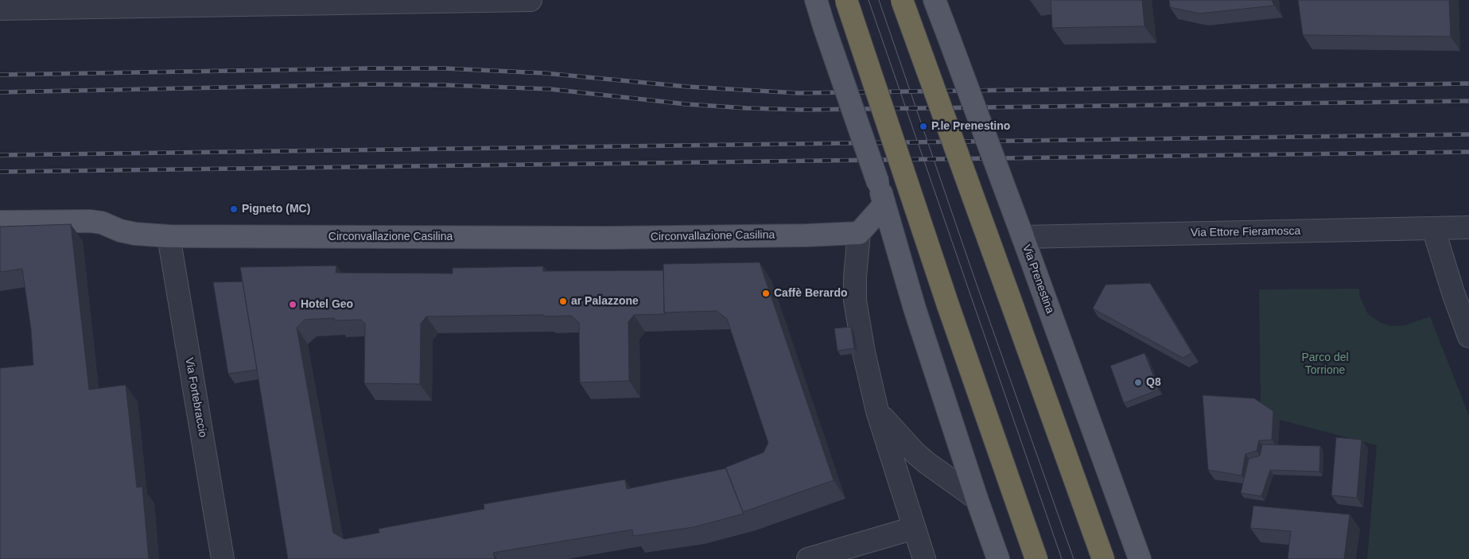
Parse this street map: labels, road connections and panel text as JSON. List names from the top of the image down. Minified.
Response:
{"streets":{"main road":["Circonvallazione Casilina","Via Prenestina"],"street":["Via Ettore Fieramosca","Via Fortebraccio"]},"crossings":[["Via Ettore Fieramosca","Via Prenestina"],["Circonvallazione Casilina","Via Fortebraccio"]],"parks":["Parco del Torrione"],"places":["P.le Prenestino","Pigneto (MC)","Caffè Berardo","ar Palazzone","Hotel Geo","Q8"]}
